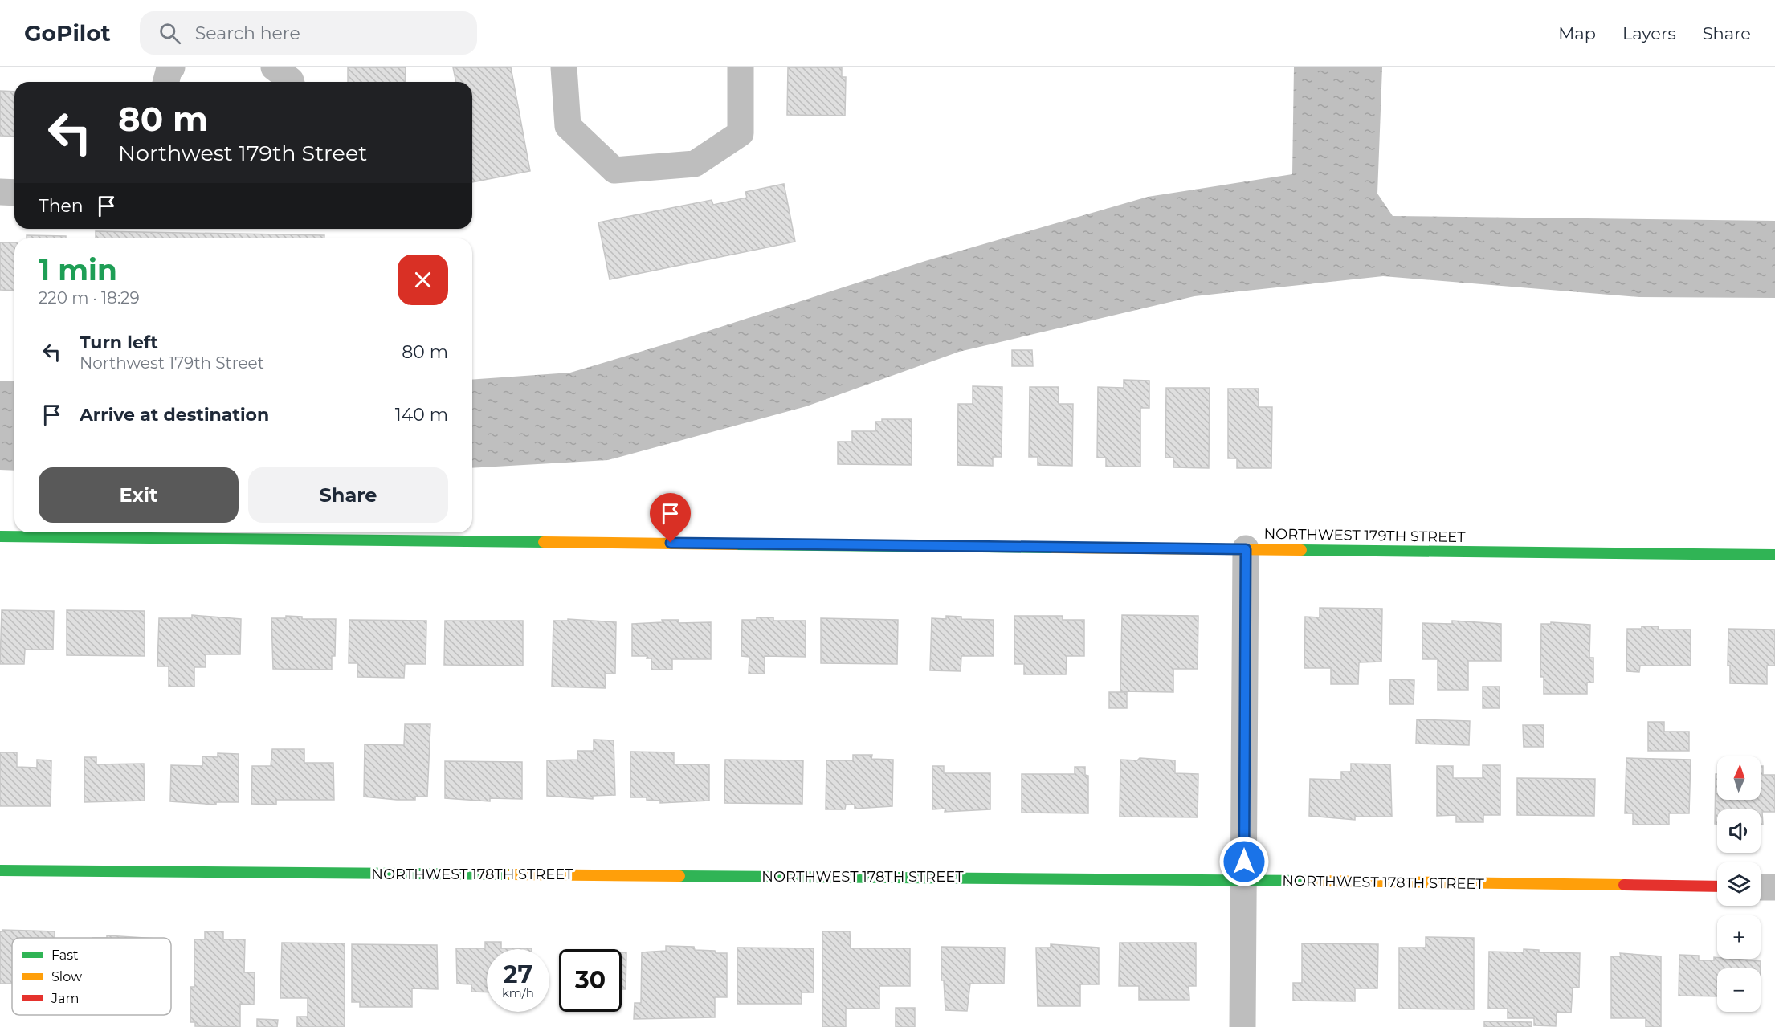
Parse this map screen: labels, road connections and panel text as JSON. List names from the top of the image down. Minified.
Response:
{"streets":{"street":["NORTHWEST 179TH STREET","NORTHWEST 178TH STREET"]},"legend":["Fast","Slow","Jam"],"north":"top","page":{"header":"GoPilot","search":"Search here","nav":["Map","Layers","Share"],"turn":["80 m","Northwest 179th Street"],"then":"Then","heading":["1 min","220 m · 18:29"],"list":[{"name":"Turn left","note":"Northwest 179th Street","value":"80 m"},{"name":"Arrive at destination","value":"140 m"}],"buttons":["Exit","Share"],"map_buttons":["+","−"],"speed":"27 km/h","limit":"30"}}
